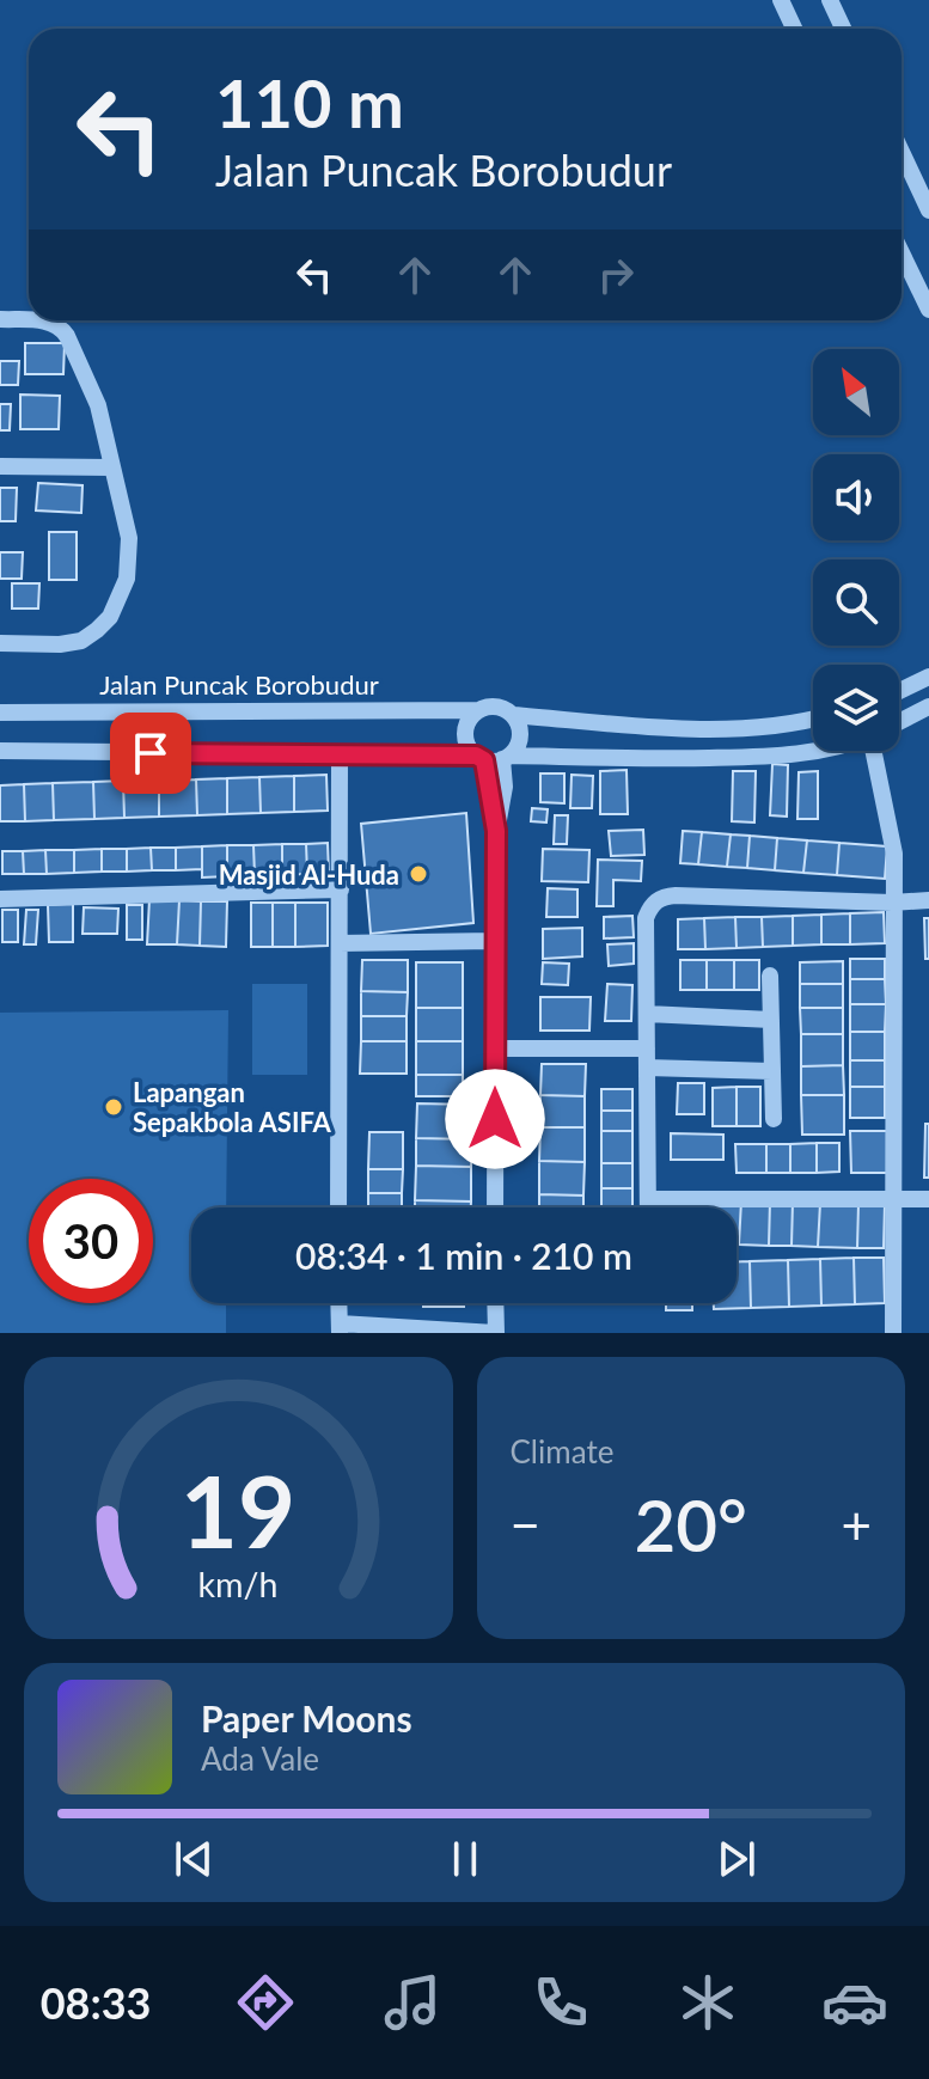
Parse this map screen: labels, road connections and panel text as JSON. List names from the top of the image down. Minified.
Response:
{"streets":{"street":["Jalan Puncak Borobudur"]},"places":["Masjid Al-Huda","Lapangan Sepakbola ASIFA"],"north":"top left","page":{"turn":["110 m","Jalan Puncak Borobudur"],"limit":"30","trip":"08:34 · 1 min · 210 m","tile":"Climate","heat":["−","20°","+"],"song":["Paper Moons","Ada Vale"],"tabs":"08:33","gauge":["19","km/h"]}}
